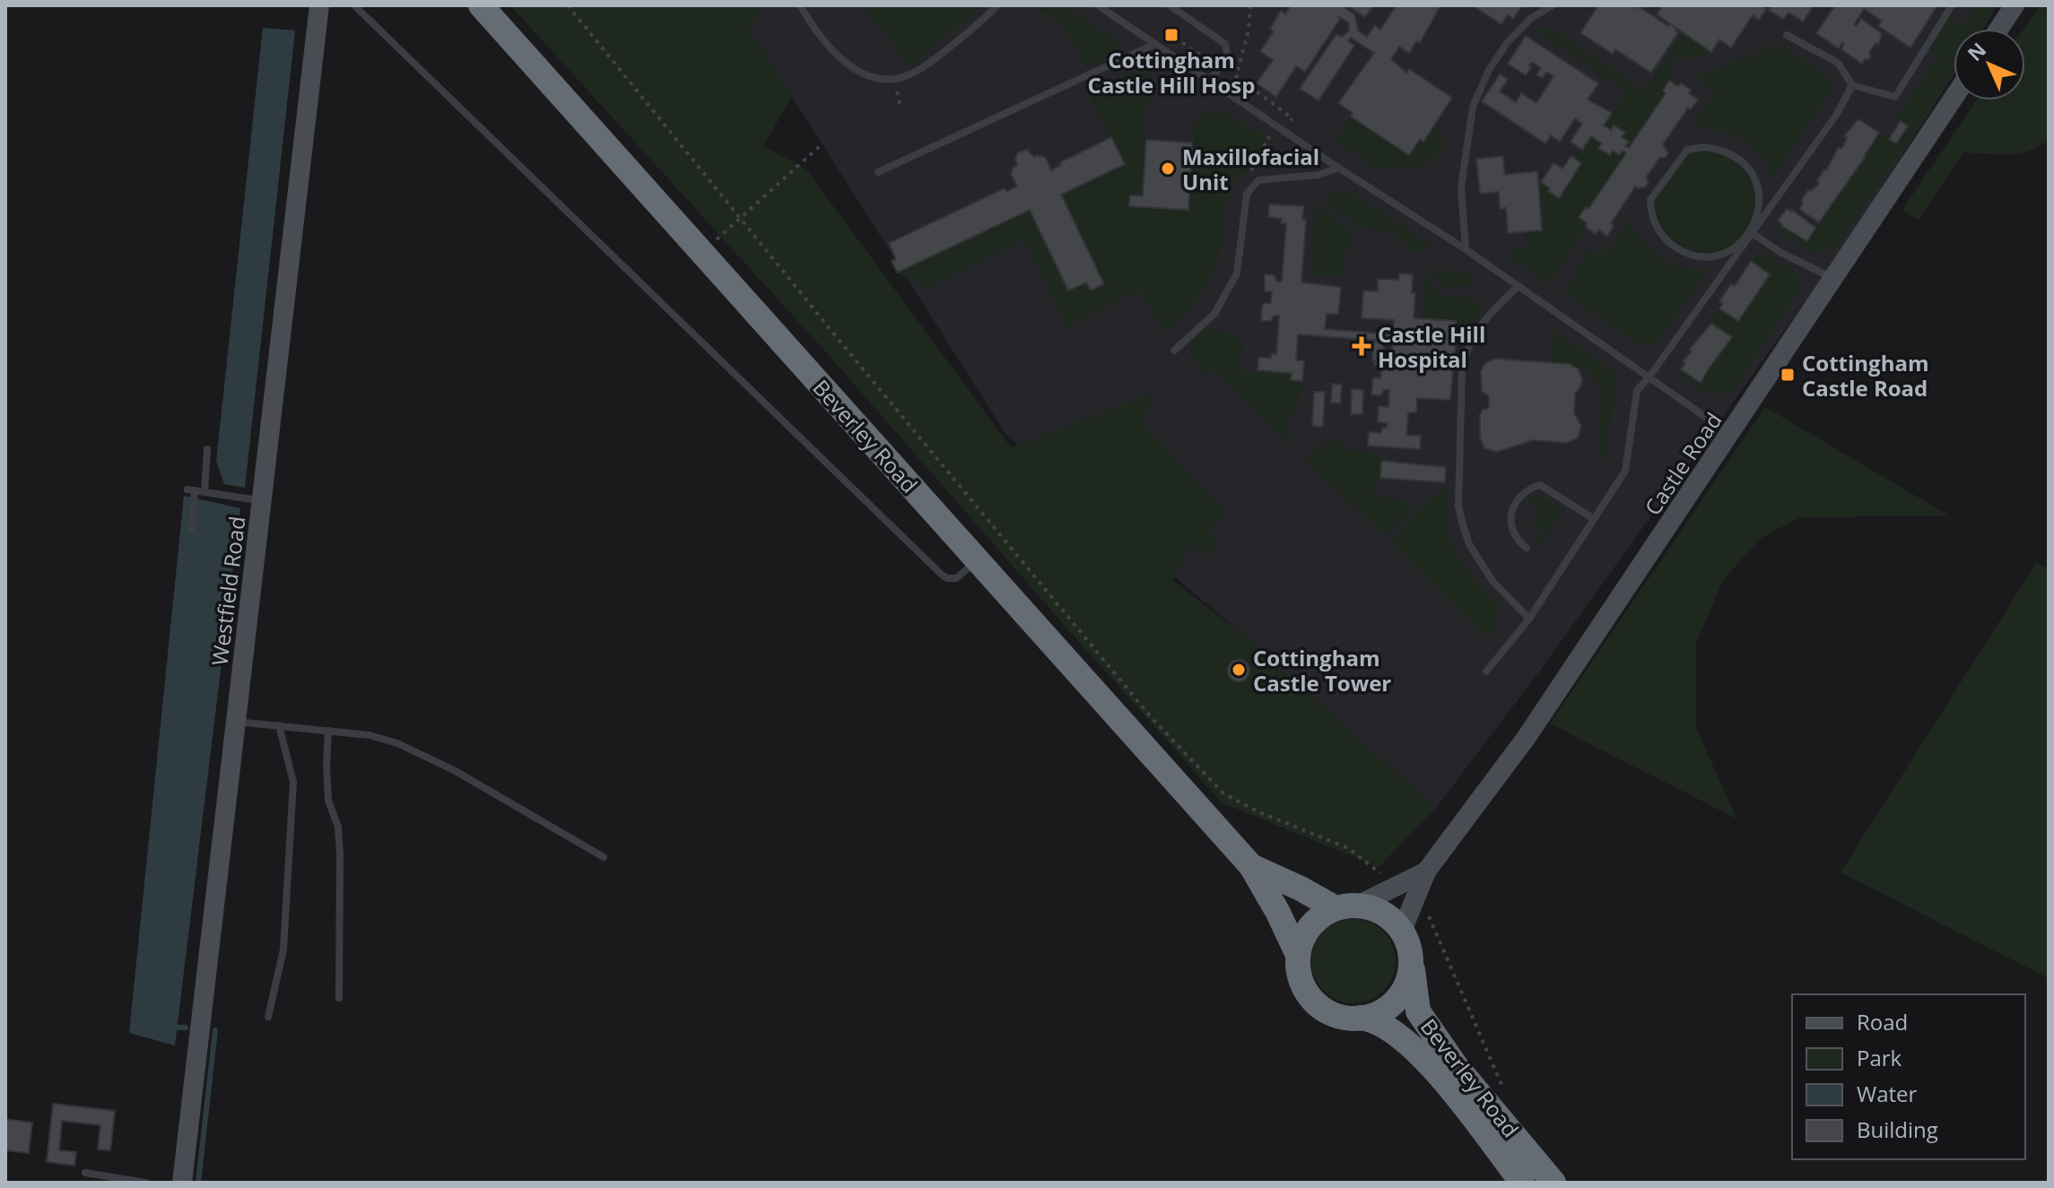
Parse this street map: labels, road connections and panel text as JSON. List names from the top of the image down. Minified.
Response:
{"streets":{"highway":["Beverley Road"],"street":["Castle Road","Westfield Road"]},"crossings":[["Beverley Road","Castle Road"]],"places":{"transit":["Cottingham Castle Hill Hosp","Cottingham Castle Road"],"other":["Maxillofacial Unit","Cottingham Castle Tower"],"health":["Castle Hill Hospital"]},"legend":["Road","Park","Water","Building"],"north":"top left"}
